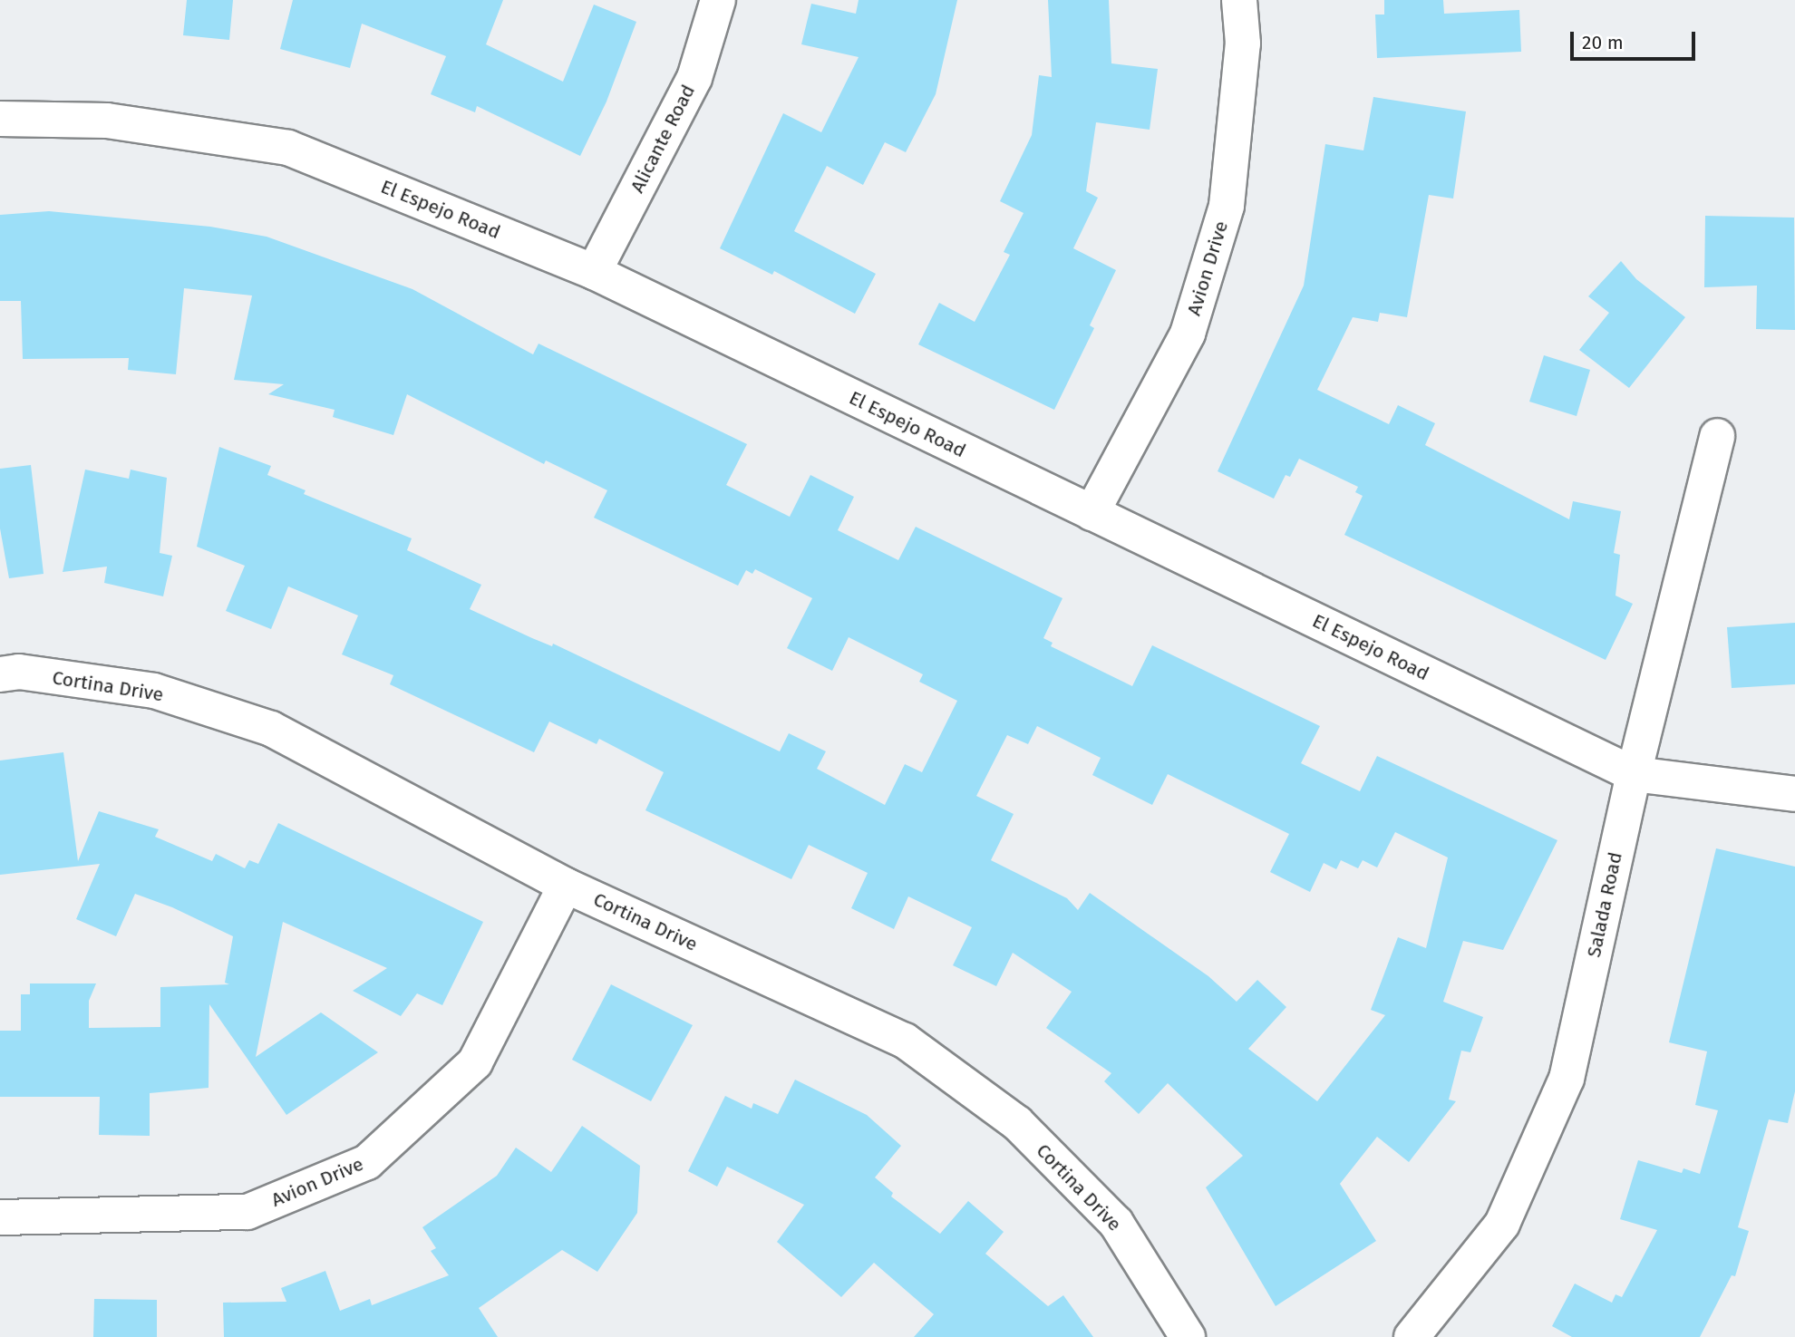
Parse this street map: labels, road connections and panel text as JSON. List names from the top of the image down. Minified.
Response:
{"streets":{"street":["Alicante Road","El Espejo Road","Avion Drive","Cortina Drive","Salada Road"]},"crossings":[["Alicante Road","El Espejo Road"],["El Espejo Road","Avion Drive"],["El Espejo Road","Salada Road"],["Avion Drive","Cortina Drive"]],"scale_bar":"20 m"}
